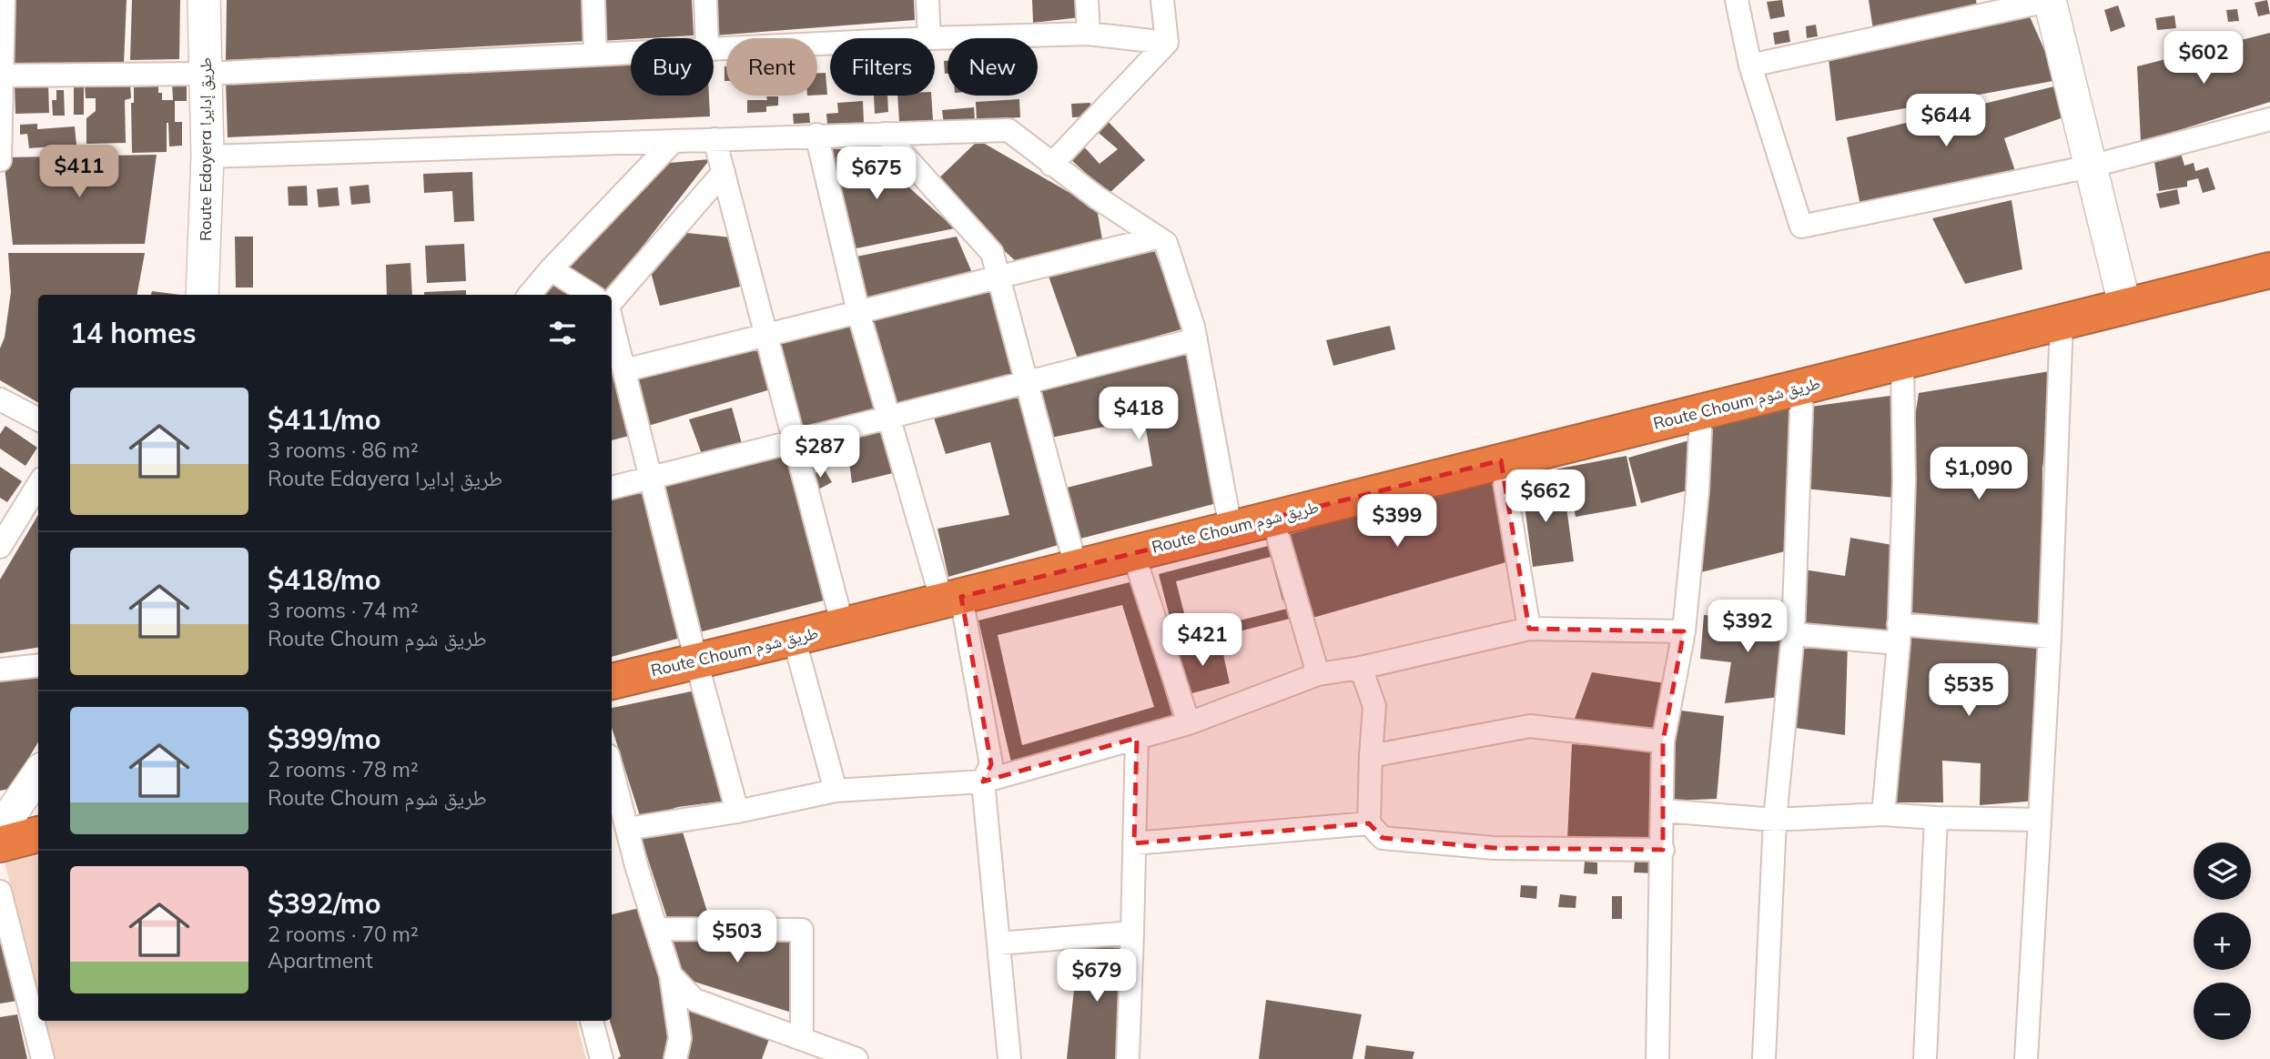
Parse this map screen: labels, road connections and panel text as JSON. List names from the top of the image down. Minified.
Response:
{"streets":{"highway":["Route Choum طريق شوم"],"street":["Route Edayera طريق إدايرا"]},"page":{"price":["$602","$644","$411","$675","$418","$287","$1,090","$662","$399","$392","$421","$535","$503","$679"],"chip":["Buy","Rent","Filters","New"],"heading":"14 homes","list":[{"name":"$411/mo","note":"3 rooms · 86 m² · Route Edayera طريق إدايرا"},{"name":"$418/mo","note":"3 rooms · 74 m² · Route Choum طريق شوم"},{"name":"$399/mo","note":"2 rooms · 78 m² · Route Choum طريق شوم"},{"name":"$392/mo","note":"2 rooms · 70 m² · Apartment"}],"map_buttons":["+","−"]}}
